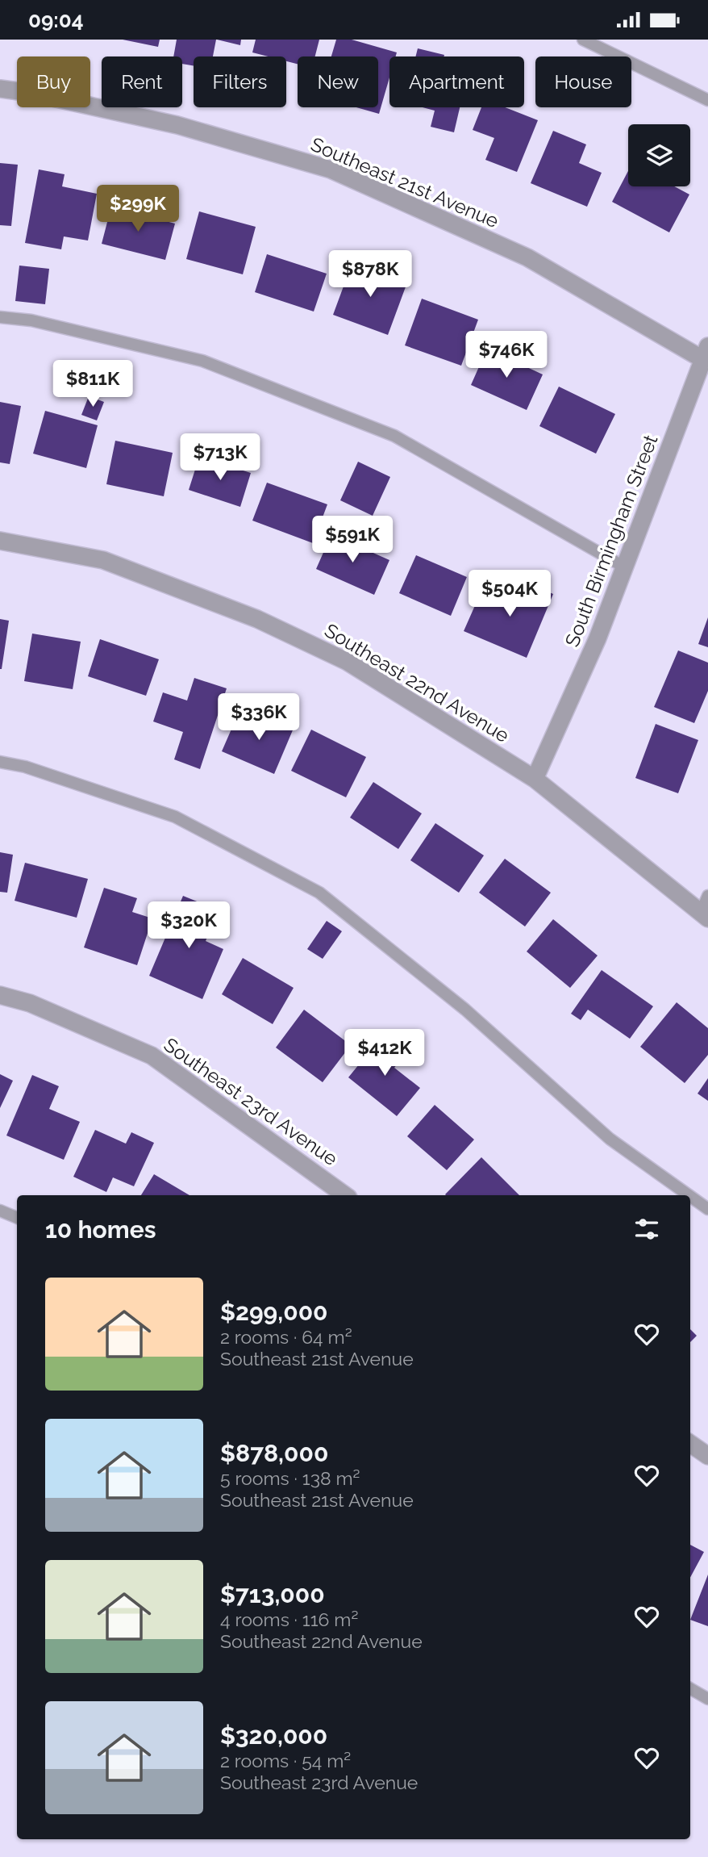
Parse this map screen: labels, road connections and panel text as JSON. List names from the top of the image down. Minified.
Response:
{"streets":{"street":["Southeast 21st Avenue","South Birmingham Street","Southeast 22nd Avenue","Southeast 23rd Avenue"]},"crossings":[["Southeast 21st Avenue","South Birmingham Street"],["South Birmingham Street","Southeast 22nd Avenue"]],"page":{"status":"09:04","chip":["Buy","Rent","Filters","New","Apartment","House"],"price":["$299K","$878K","$746K","$811K","$713K","$591K","$504K","$336K","$320K","$412K"],"heading":"10 homes","list":[{"name":"$299,000","note":"2 rooms · 64 m² · Southeast 21st Avenue"},{"name":"$878,000","note":"5 rooms · 138 m² · Southeast 21st Avenue"},{"name":"$713,000","note":"4 rooms · 116 m² · Southeast 22nd Avenue"},{"name":"$320,000","note":"2 rooms · 54 m² · Southeast 23rd Avenue"}]}}
